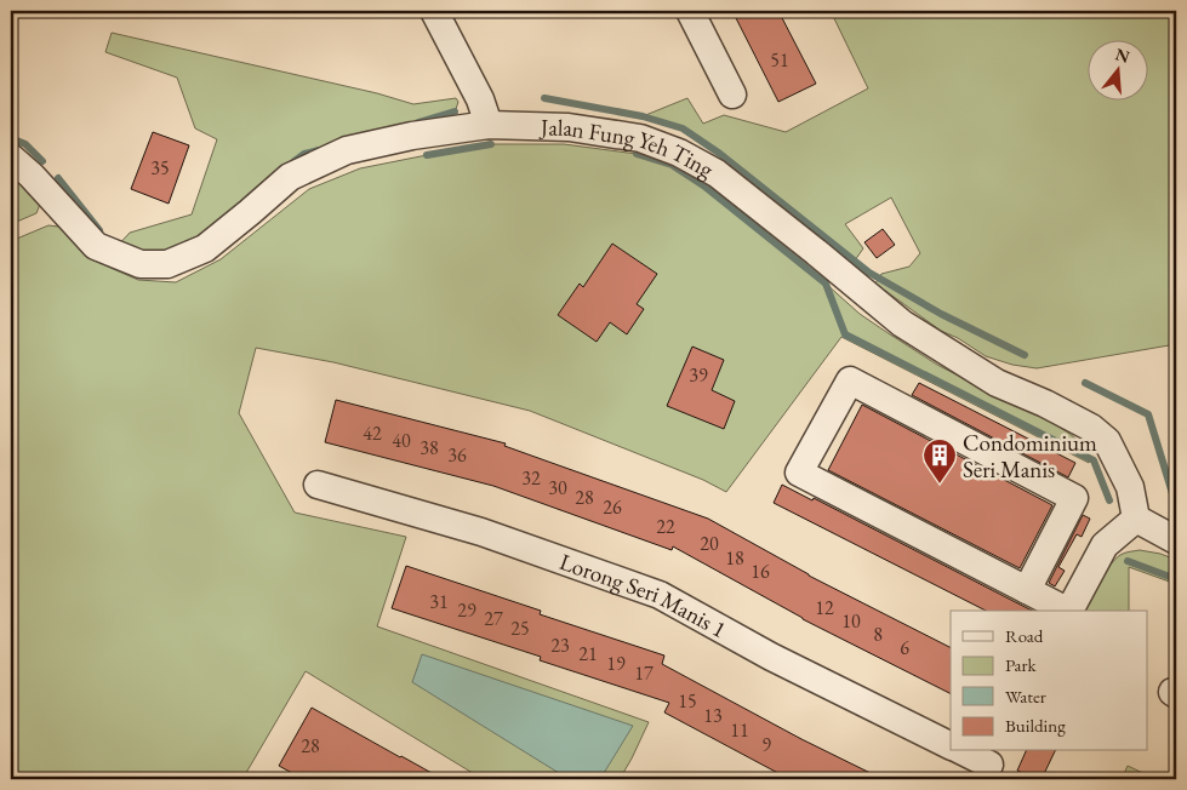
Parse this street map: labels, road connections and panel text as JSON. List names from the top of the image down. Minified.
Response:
{"streets":{"street":["Jalan Fung Yeh Ting","Lorong Seri Manis 1"]},"places":{"building":["Condominium Seri Manis"]},"house_numbers":["51","35","39","42","40","38","36","32","30","28","26","22","20","18","16","31","12","29","27","10","25","8","23","6","21","19","17","15","13","11","9","28"],"legend":["Road","Park","Water","Building"],"north":"top"}
